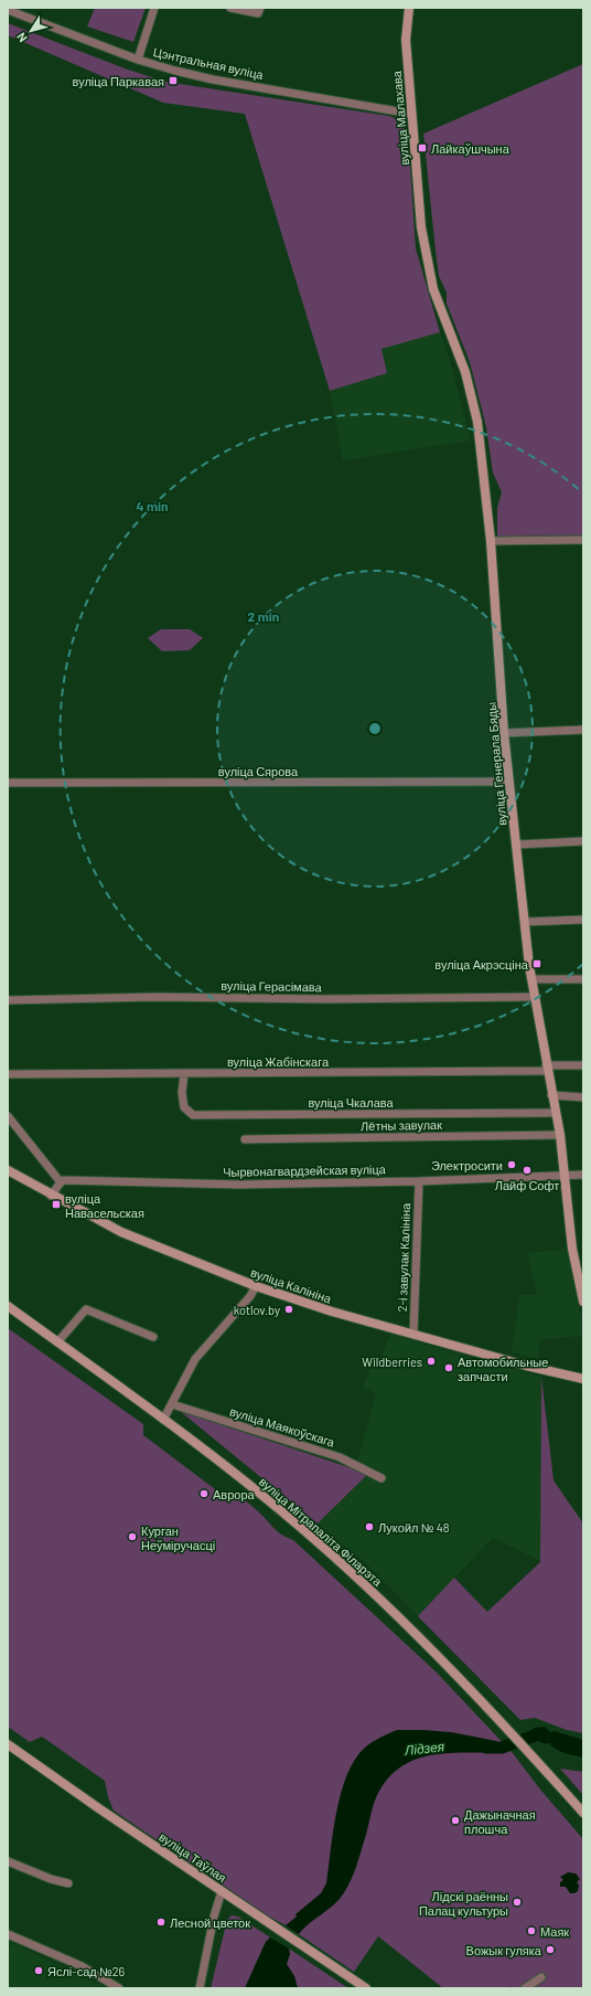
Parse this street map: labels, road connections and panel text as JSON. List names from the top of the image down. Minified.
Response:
{"streets":{"main road":["вуліца Малахава","вуліца Генерала Бяды","вуліца Калініна","вуліца Мітрапаліта Філарэта","вуліца Таўлая"],"street":["Цэнтральная вуліца","вуліца Сярова","вуліца Герасімава","вуліца Жабінскага","вуліца Чкалава","Лётны завулак","Чырвонагвардзейская вуліца","2-і завулак Калініна","вуліца Маякоўскага"]},"crossings":[["Цэнтральная вуліца","вуліца Малахава"],["вуліца Малахава","вуліца Генерала Бяды"],["вуліца Генерала Бяды","вуліца Сярова"],["вуліца Генерала Бяды","вуліца Герасімава"],["вуліца Генерала Бяды","вуліца Жабінскага"],["вуліца Генерала Бяды","вуліца Чкалава"],["вуліца Генерала Бяды","Лётны завулак"],["вуліца Генерала Бяды","Чырвонагвардзейская вуліца"],["вуліца Жабінскага","вуліца Чкалава"],["Чырвонагвардзейская вуліца","2-і завулак Калініна"],["2-і завулак Калініна","вуліца Калініна"]],"water":["Лідзея"],"places":{"transit":["вуліца Паркавая","Лайкаўшчына","вуліца Акрэсціна","вуліца Навасельская"],"other":["Электросити","Лайф Софт","kotlov.by","Wildberries","Автомобильные запчасти","Аврора","Лукойл № 48","Курган Неўміручасці","Дажыначная плошча","Лідскі раённы Палац культуры","Лесной цветок","Маяк","Вожык гуляка","Яслі-сад №26"]},"north":"bottom left","rings":["4 min","2 min"]}
